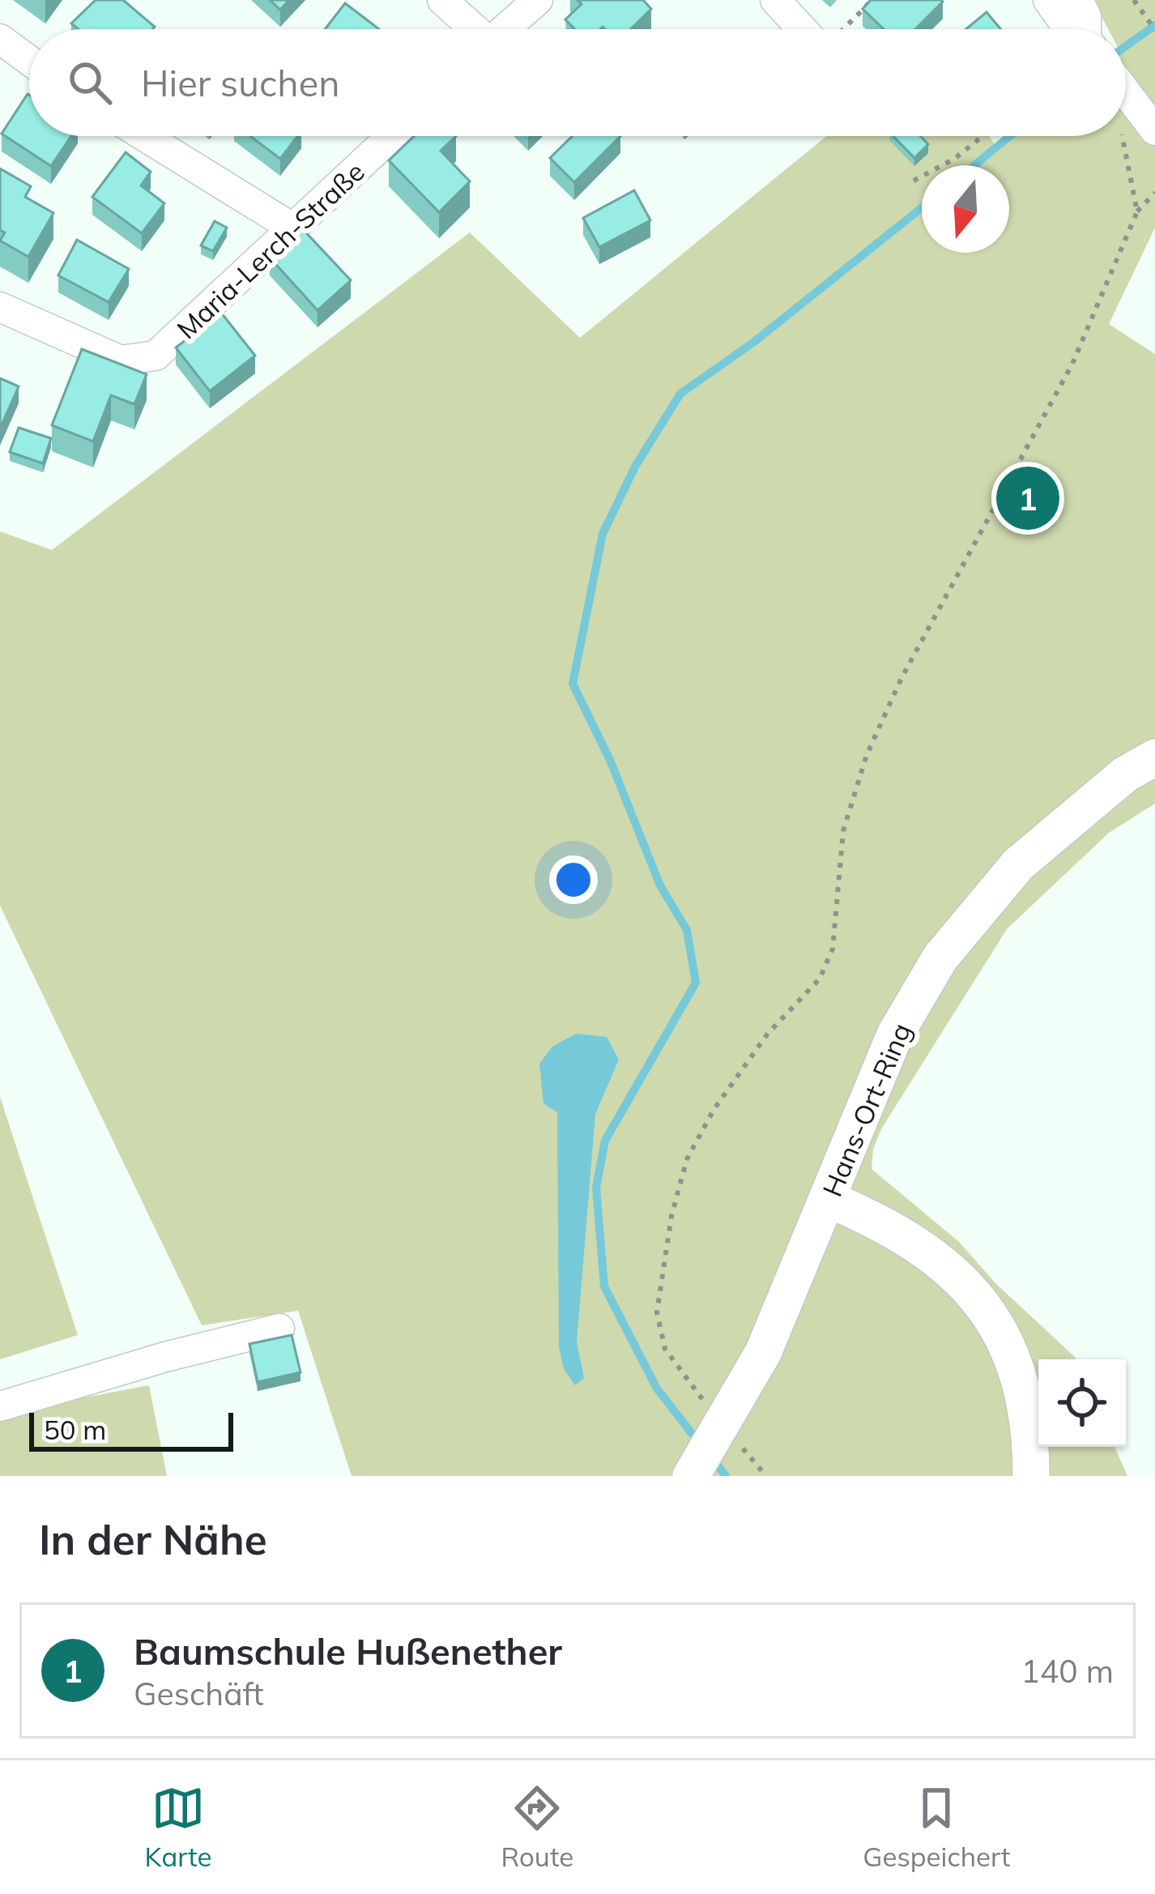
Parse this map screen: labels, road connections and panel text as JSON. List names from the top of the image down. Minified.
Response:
{"streets":{"main road":["Hans-Ort-Ring"],"street":["Maria-Lerch-Straße"]},"scale_bar":"50 m","north":"bottom","page":{"search":"Hier suchen","pins":"1","scale":"50 m","heading":"In der Nähe","list":[{"mark":"1","name":"Baumschule Hußenether","note":"Geschäft","value":"140 m"}],"nav":["Karte","Route","Gespeichert"]}}
